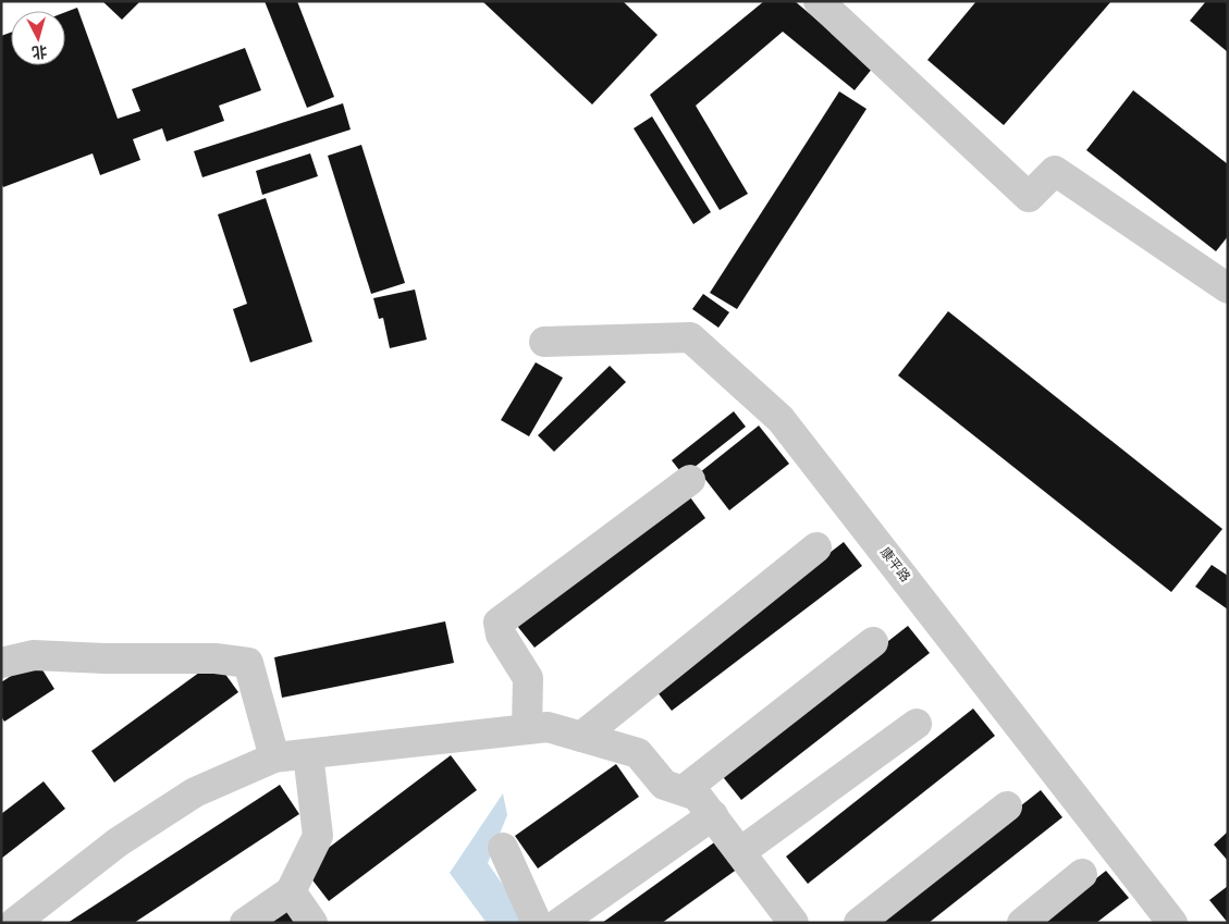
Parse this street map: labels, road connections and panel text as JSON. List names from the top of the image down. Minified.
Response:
{"streets":{"street":["康平路"]},"north":"bottom"}
